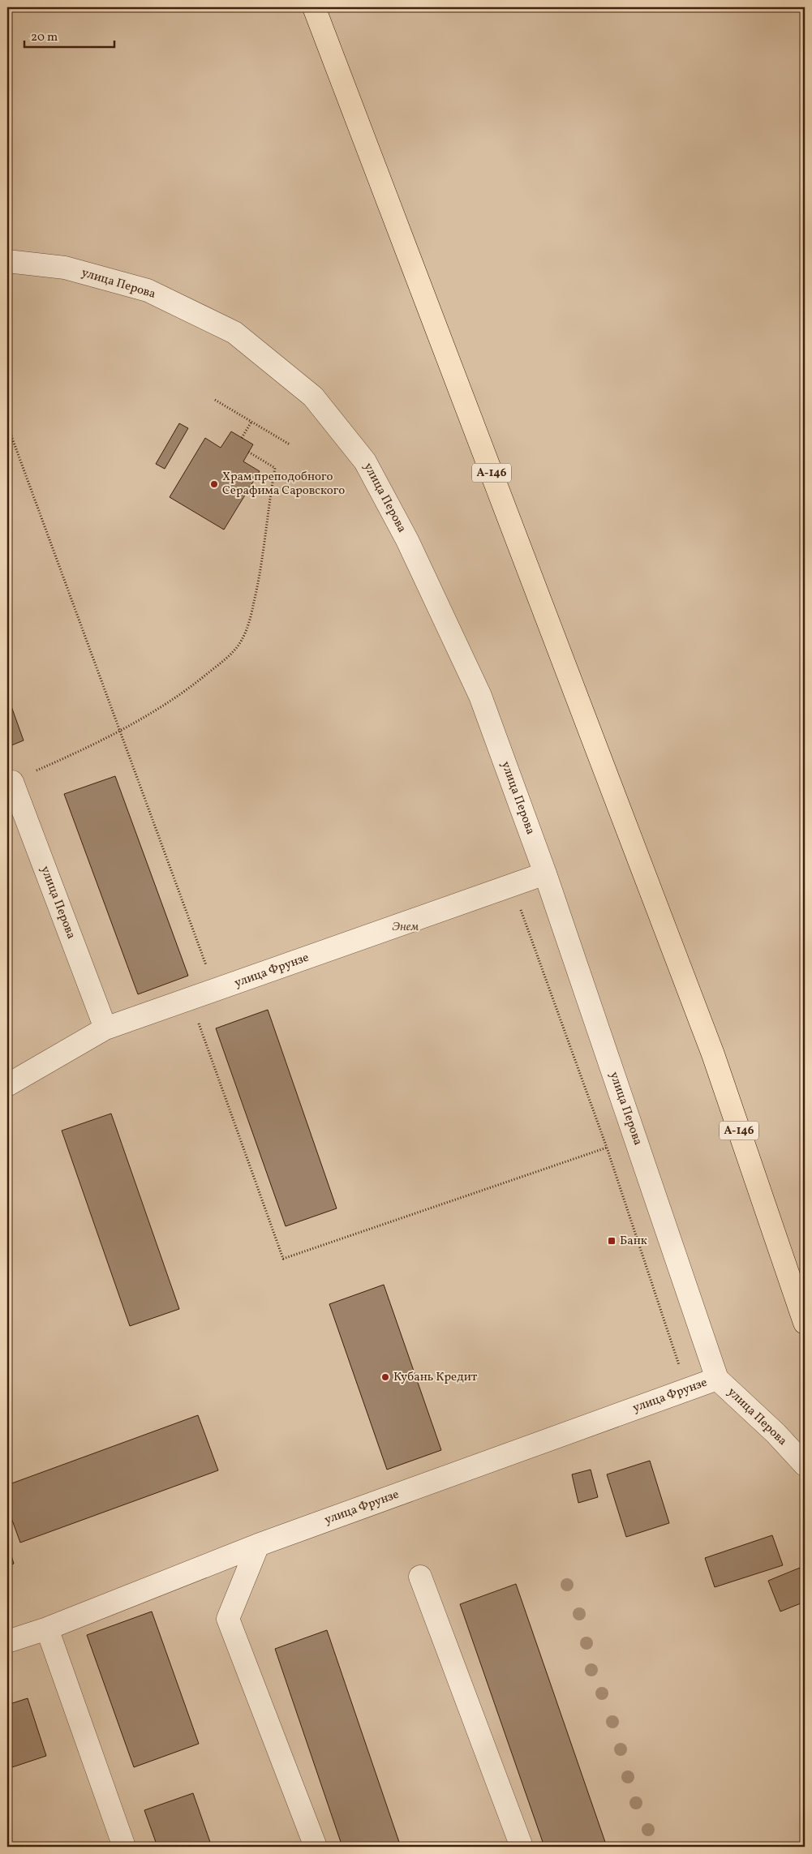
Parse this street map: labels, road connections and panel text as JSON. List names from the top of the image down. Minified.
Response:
{"streets":{"highway":["А-146"],"street":["улица Перова","улица Фрунзе"]},"crossings":[["улица Перова","улица Фрунзе"]],"parks":["Энем"],"places":{"other":["Храм преподобного Серафима Саровского","Кубань Кредит"],"transit":["Банк"]},"scale_bar":"20 m"}
